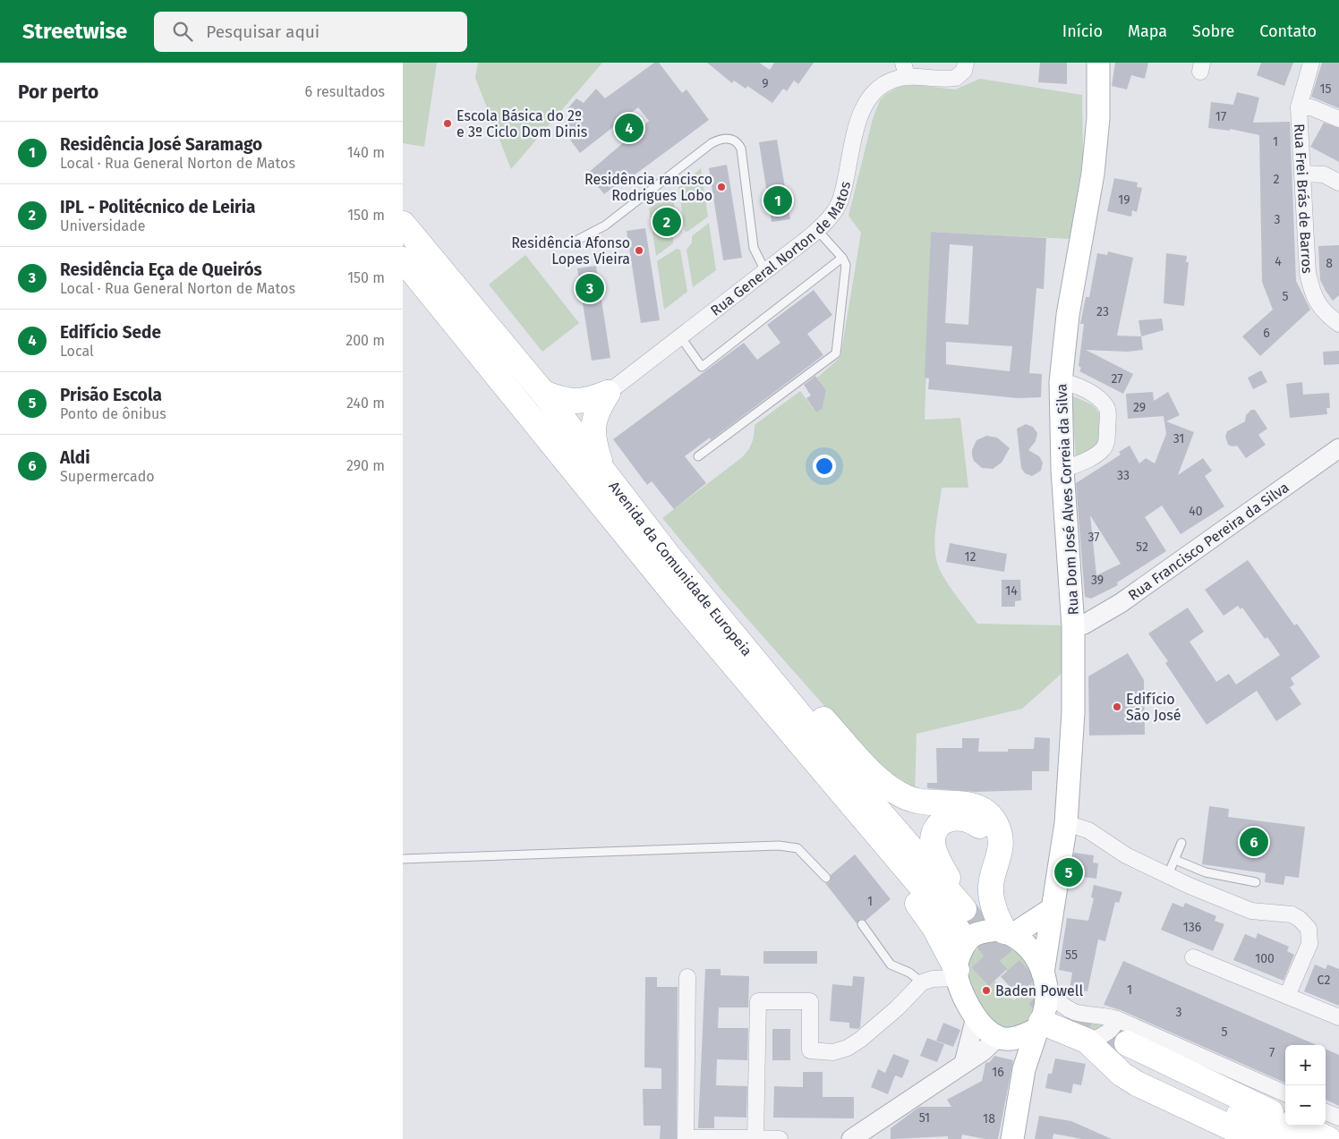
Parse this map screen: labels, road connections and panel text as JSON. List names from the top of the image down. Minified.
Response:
{"streets":{"main road":["Rua Dom José Alves Correia da Silva","Avenida da Comunidade Europeia"],"street":["Rua Frei Brás de Barros","Rua General Norton de Matos","Rua Francisco Pereira da Silva"]},"crossings":[["Rua Dom José Alves Correia da Silva","Rua Francisco Pereira da Silva"],["Rua Dom José Alves Correia da Silva","Avenida da Comunidade Europeia"]],"places":["Escola Básica do 2º e 3º Ciclo Dom Dinis","Residência rancisco Rodrigues Lobo","Residência Afonso Lopes Vieira","Edifício São José","Baden Powell"],"house_numbers":["9","15","17","1","2","19","3","4","8","5","23","6","27","29","31","33","40","37","52","12","39","14","1","136","55","100","C2","1","3","5","7","16","51","18"],"page":{"header":"Streetwise","search":"Pesquisar aqui","nav":["Início","Mapa","Sobre","Contato"],"heading":["Por perto","6 resultados"],"pins":["4","1","2","3","6","5"],"list":[{"mark":"1","name":"Residência José Saramago","note":"Local · Rua General Norton de Matos","value":"140 m"},{"mark":"2","name":"IPL - Politécnico de Leiria","note":"Universidade","value":"150 m"},{"mark":"3","name":"Residência Eça de Queirós","note":"Local · Rua General Norton de Matos","value":"150 m"},{"mark":"4","name":"Edifício Sede","note":"Local","value":"200 m"},{"mark":"5","name":"Prisão Escola","note":"Ponto de ônibus","value":"240 m"},{"mark":"6","name":"Aldi","note":"Supermercado","value":"290 m"}],"map_buttons":["+","−"]}}
